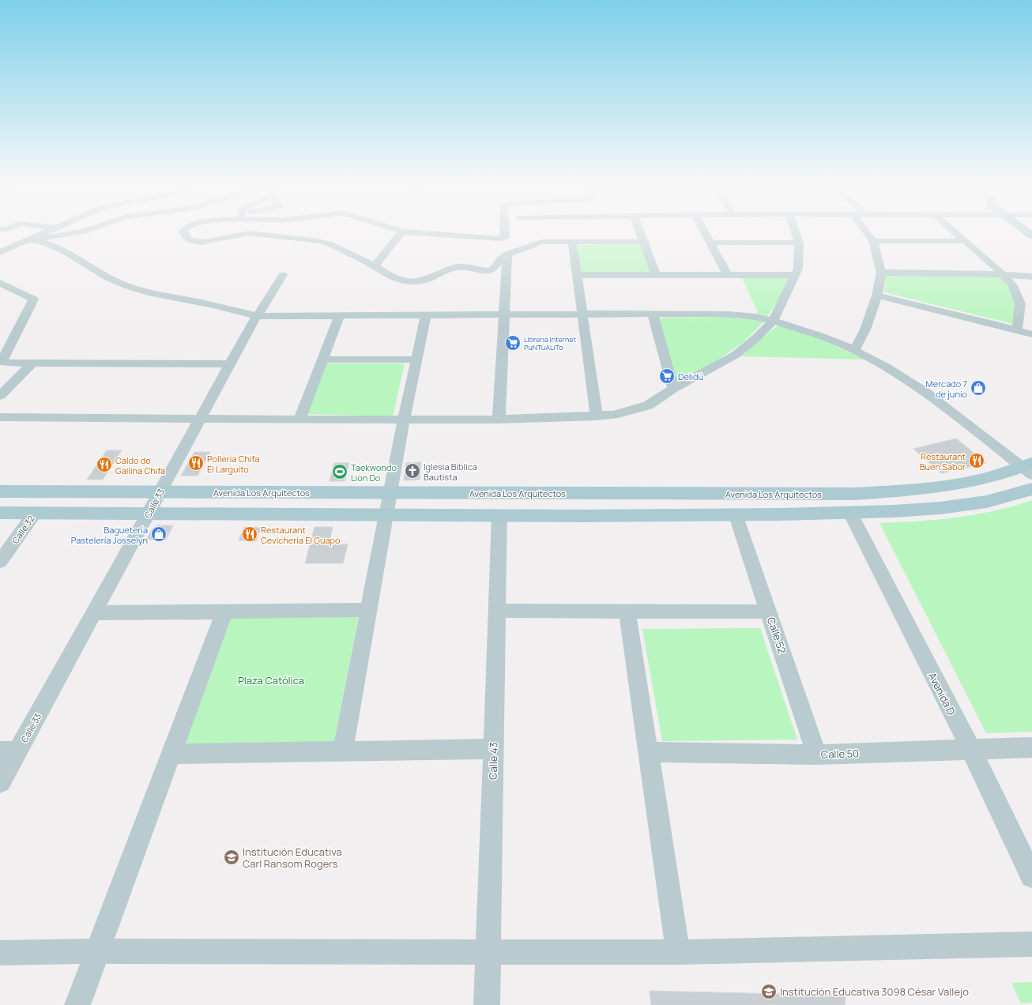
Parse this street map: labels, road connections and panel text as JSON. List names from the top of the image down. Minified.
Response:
{"streets":{"main road":["Avenida Los Arquitectos"],"street":["Calle 33","Calle 32","Calle 52","Avenida D","Calle 50","Calle 43"]},"crossings":[["Avenida Los Arquitectos","Calle 33"],["Calle 52","Calle 50"],["Avenida D","Calle 50"]],"parks":["Plaza Católica"],"places":{"supermarket":["Librería Internet PuNTuALiTo","Delidú"],"shop":["Mercado 7 de junio","Baguetería Pastelería Josselyn"],"restaurant":["Restaurant Buen Sabor","Pollería Chifa El Larguito","Caldo de Gallina Chifa","Restaurant Cevichería El Guapo"],"church":["Iglesia Bíblica Bautista"],"sports":["Taekwondo Lion Do"],"school or university":["Institución Educativa Carl Ransom Rogers","Institución Educativa 3098 César Vallejo"]}}
